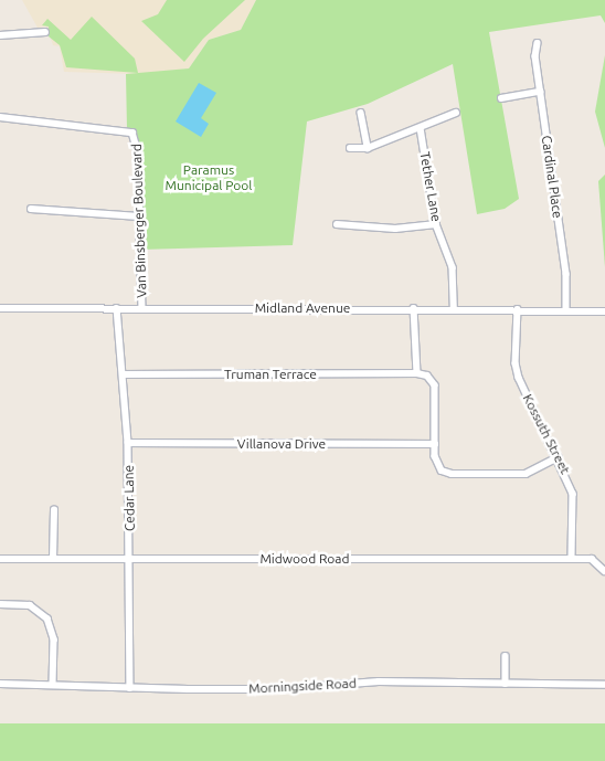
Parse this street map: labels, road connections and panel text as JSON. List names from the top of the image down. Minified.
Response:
{"streets":{"street":["Cardinal Place","Tether Lane","Van Binsberger Boulevard","Midland Avenue","Truman Terrace","Kossuth Street","Villanova Drive","Cedar Lane","Midwood Road","Morningside Road"]},"crossings":[["Cardinal Place","Midland Avenue"],["Tether Lane","Midland Avenue"],["Van Binsberger Boulevard","Midland Avenue"],["Midland Avenue","Kossuth Street"],["Midland Avenue","Cedar Lane"],["Truman Terrace","Cedar Lane"],["Kossuth Street","Midwood Road"],["Villanova Drive","Cedar Lane"],["Cedar Lane","Midwood Road"],["Cedar Lane","Morningside Road"]],"parks":["Paramus Municipal Pool"]}
